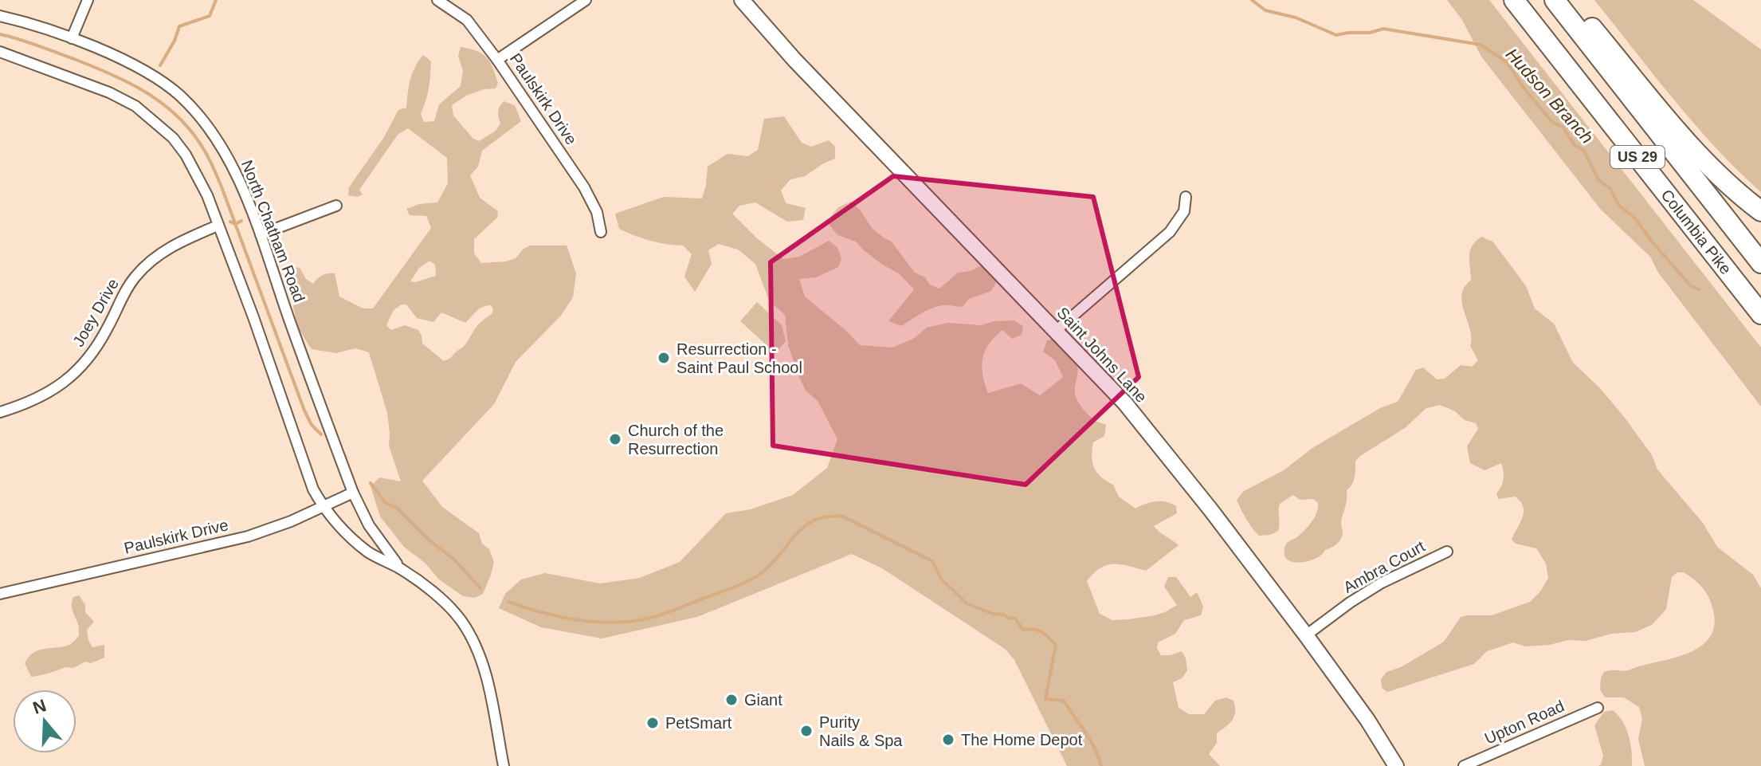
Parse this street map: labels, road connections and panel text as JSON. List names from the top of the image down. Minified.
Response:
{"streets":{"highway":["US 29","Columbia Pike"],"street":["Paulskirk Drive","North Chatham Road","Joey Drive","Saint Johns Lane","Ambra Court","Upton Road"]},"crossings":[["Paulskirk Drive","North Chatham Road"],["North Chatham Road","Joey Drive"],["Saint Johns Lane","Ambra Court"]],"water":["Hudson Branch"],"places":["Resurrection - Saint Paul School","Church of the Resurrection","Giant","PetSmart","Purity Nails & Spa","The Home Depot"],"north":"top"}
